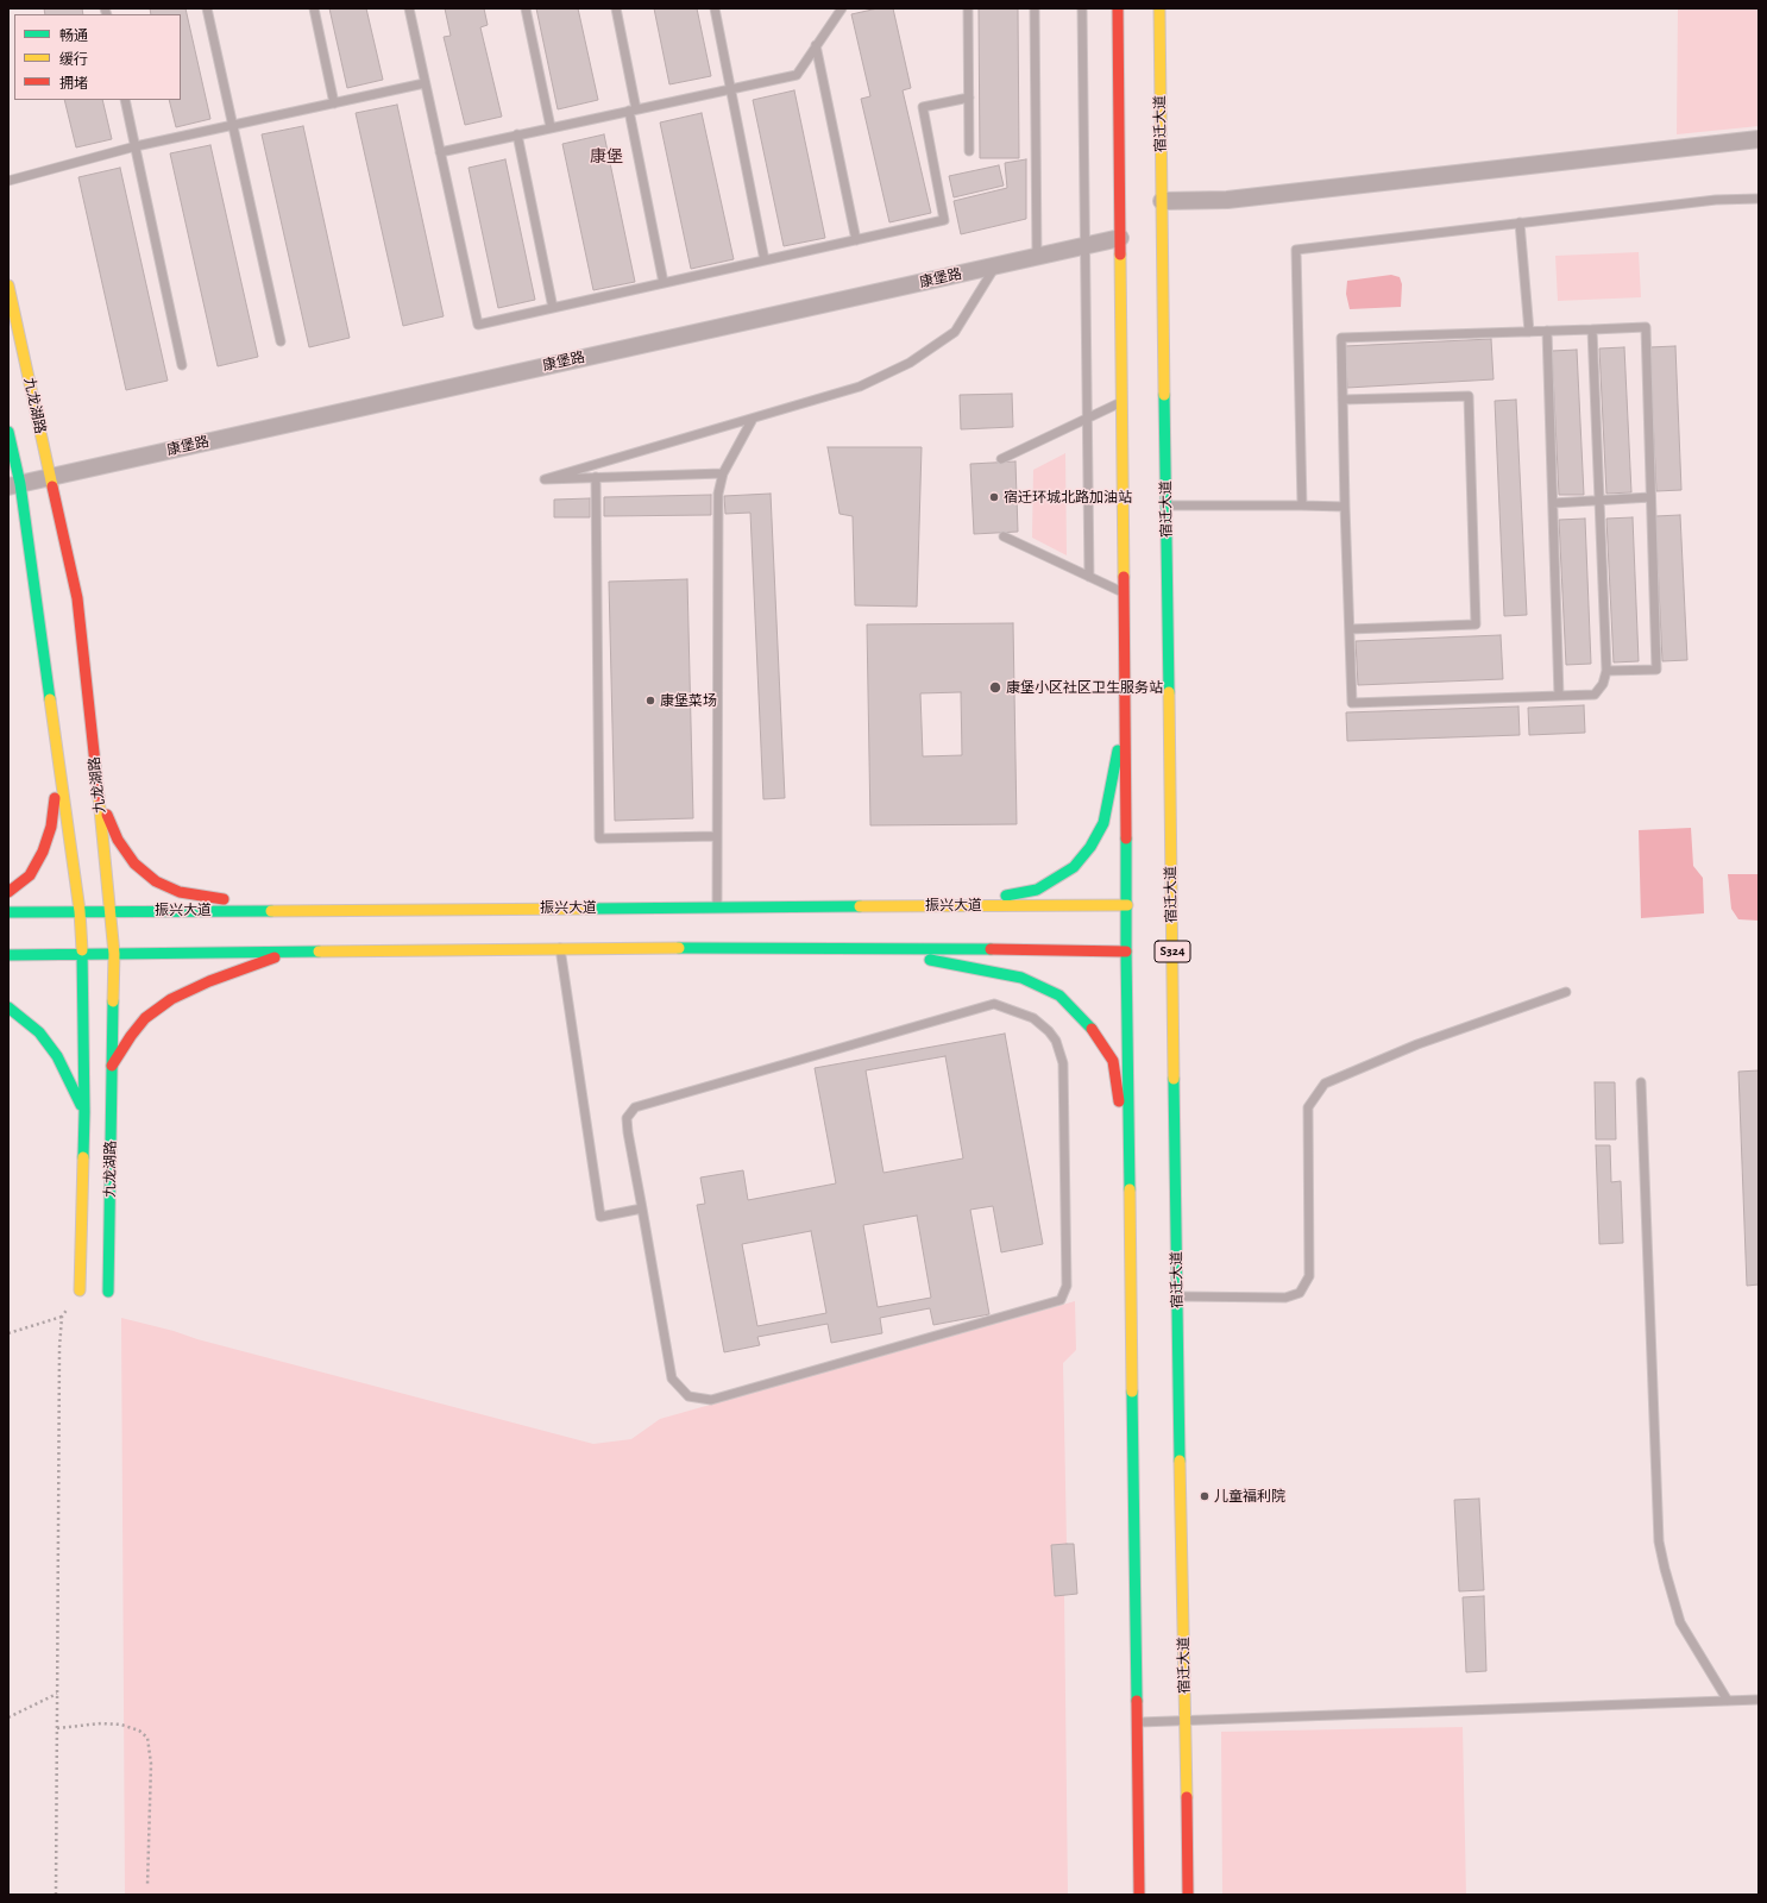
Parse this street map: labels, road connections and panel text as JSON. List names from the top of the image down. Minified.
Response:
{"streets":{"main road":["宿迁大道","九龙湖路","振兴大道","S324"],"street":["康堡路"]},"crossings":[["康堡路","九龙湖路"],["九龙湖路","振兴大道"]],"districts":["康堡"],"places":["宿迁环城北路加油站","康堡小区社区卫生服务站","康堡菜场","儿童福利院"],"legend":["畅通","缓行","拥堵"]}
